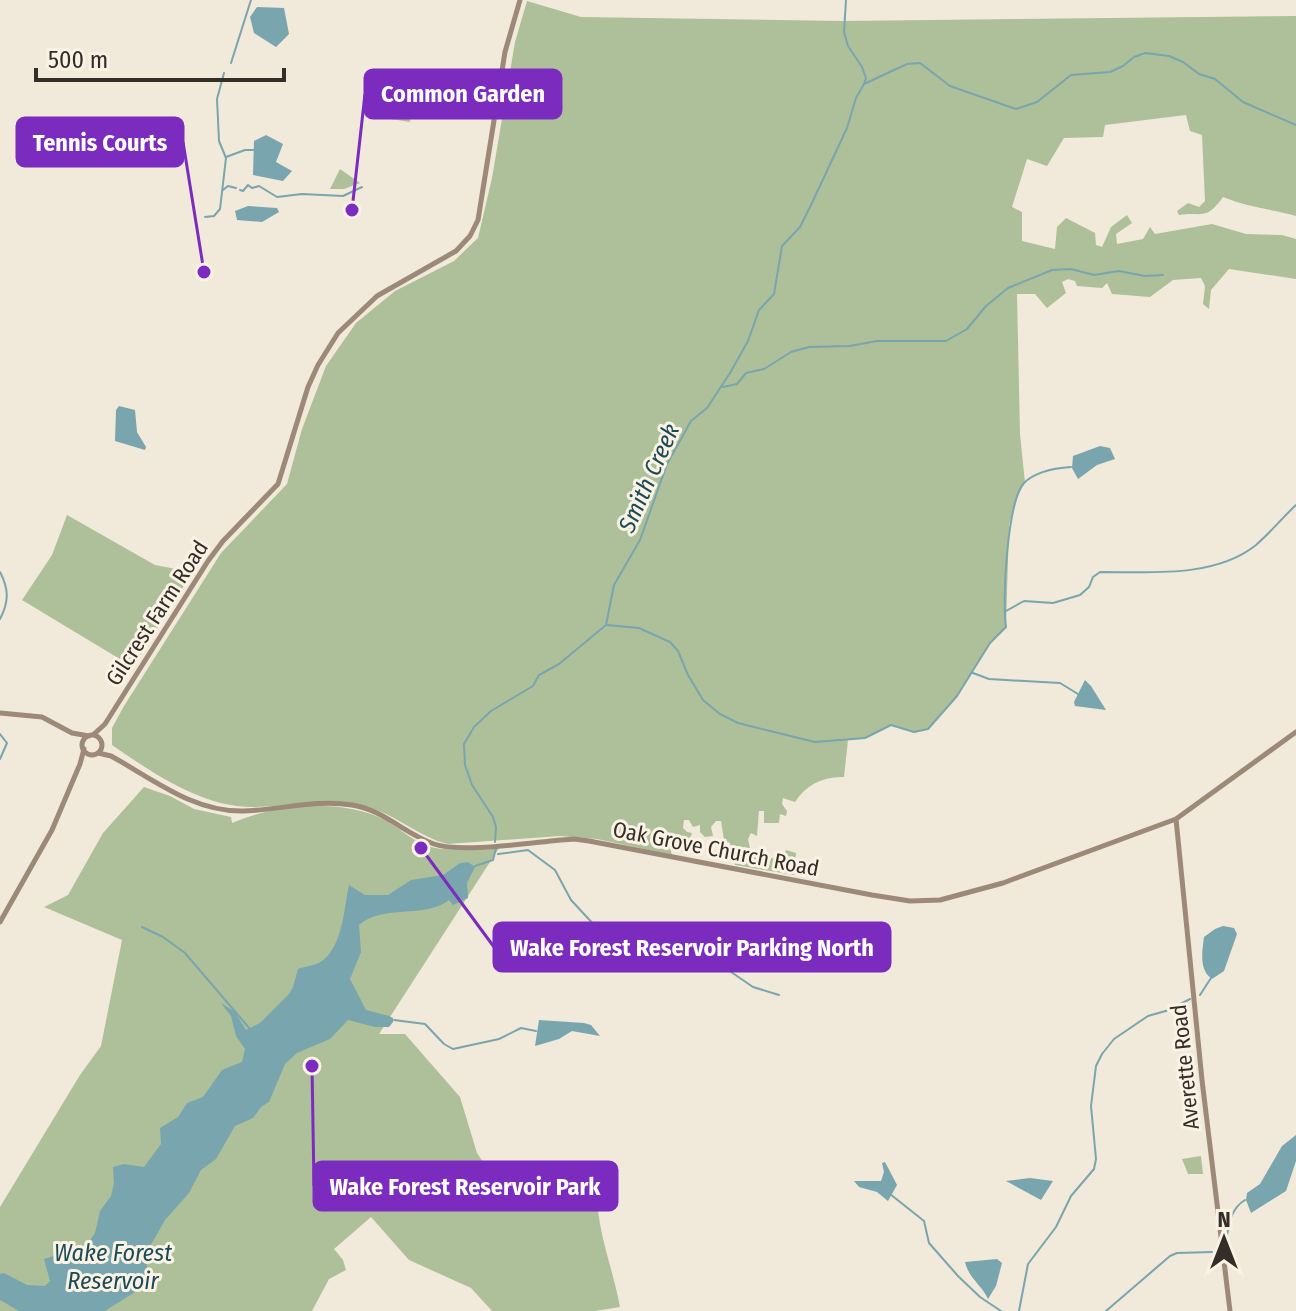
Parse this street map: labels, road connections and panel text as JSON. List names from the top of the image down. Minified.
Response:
{"streets":{"main road":["Gilcrest Farm Road","Oak Grove Church Road","Averette Road"]},"crossings":[["Gilcrest Farm Road","Oak Grove Church Road"],["Oak Grove Church Road","Averette Road"]],"water":["Smith Creek","Wake Forest Reservoir"],"places":["Common Garden","Tennis Courts","Wake Forest Reservoir Parking North","Wake Forest Reservoir Park"],"scale_bar":"500 m","north":"top"}
